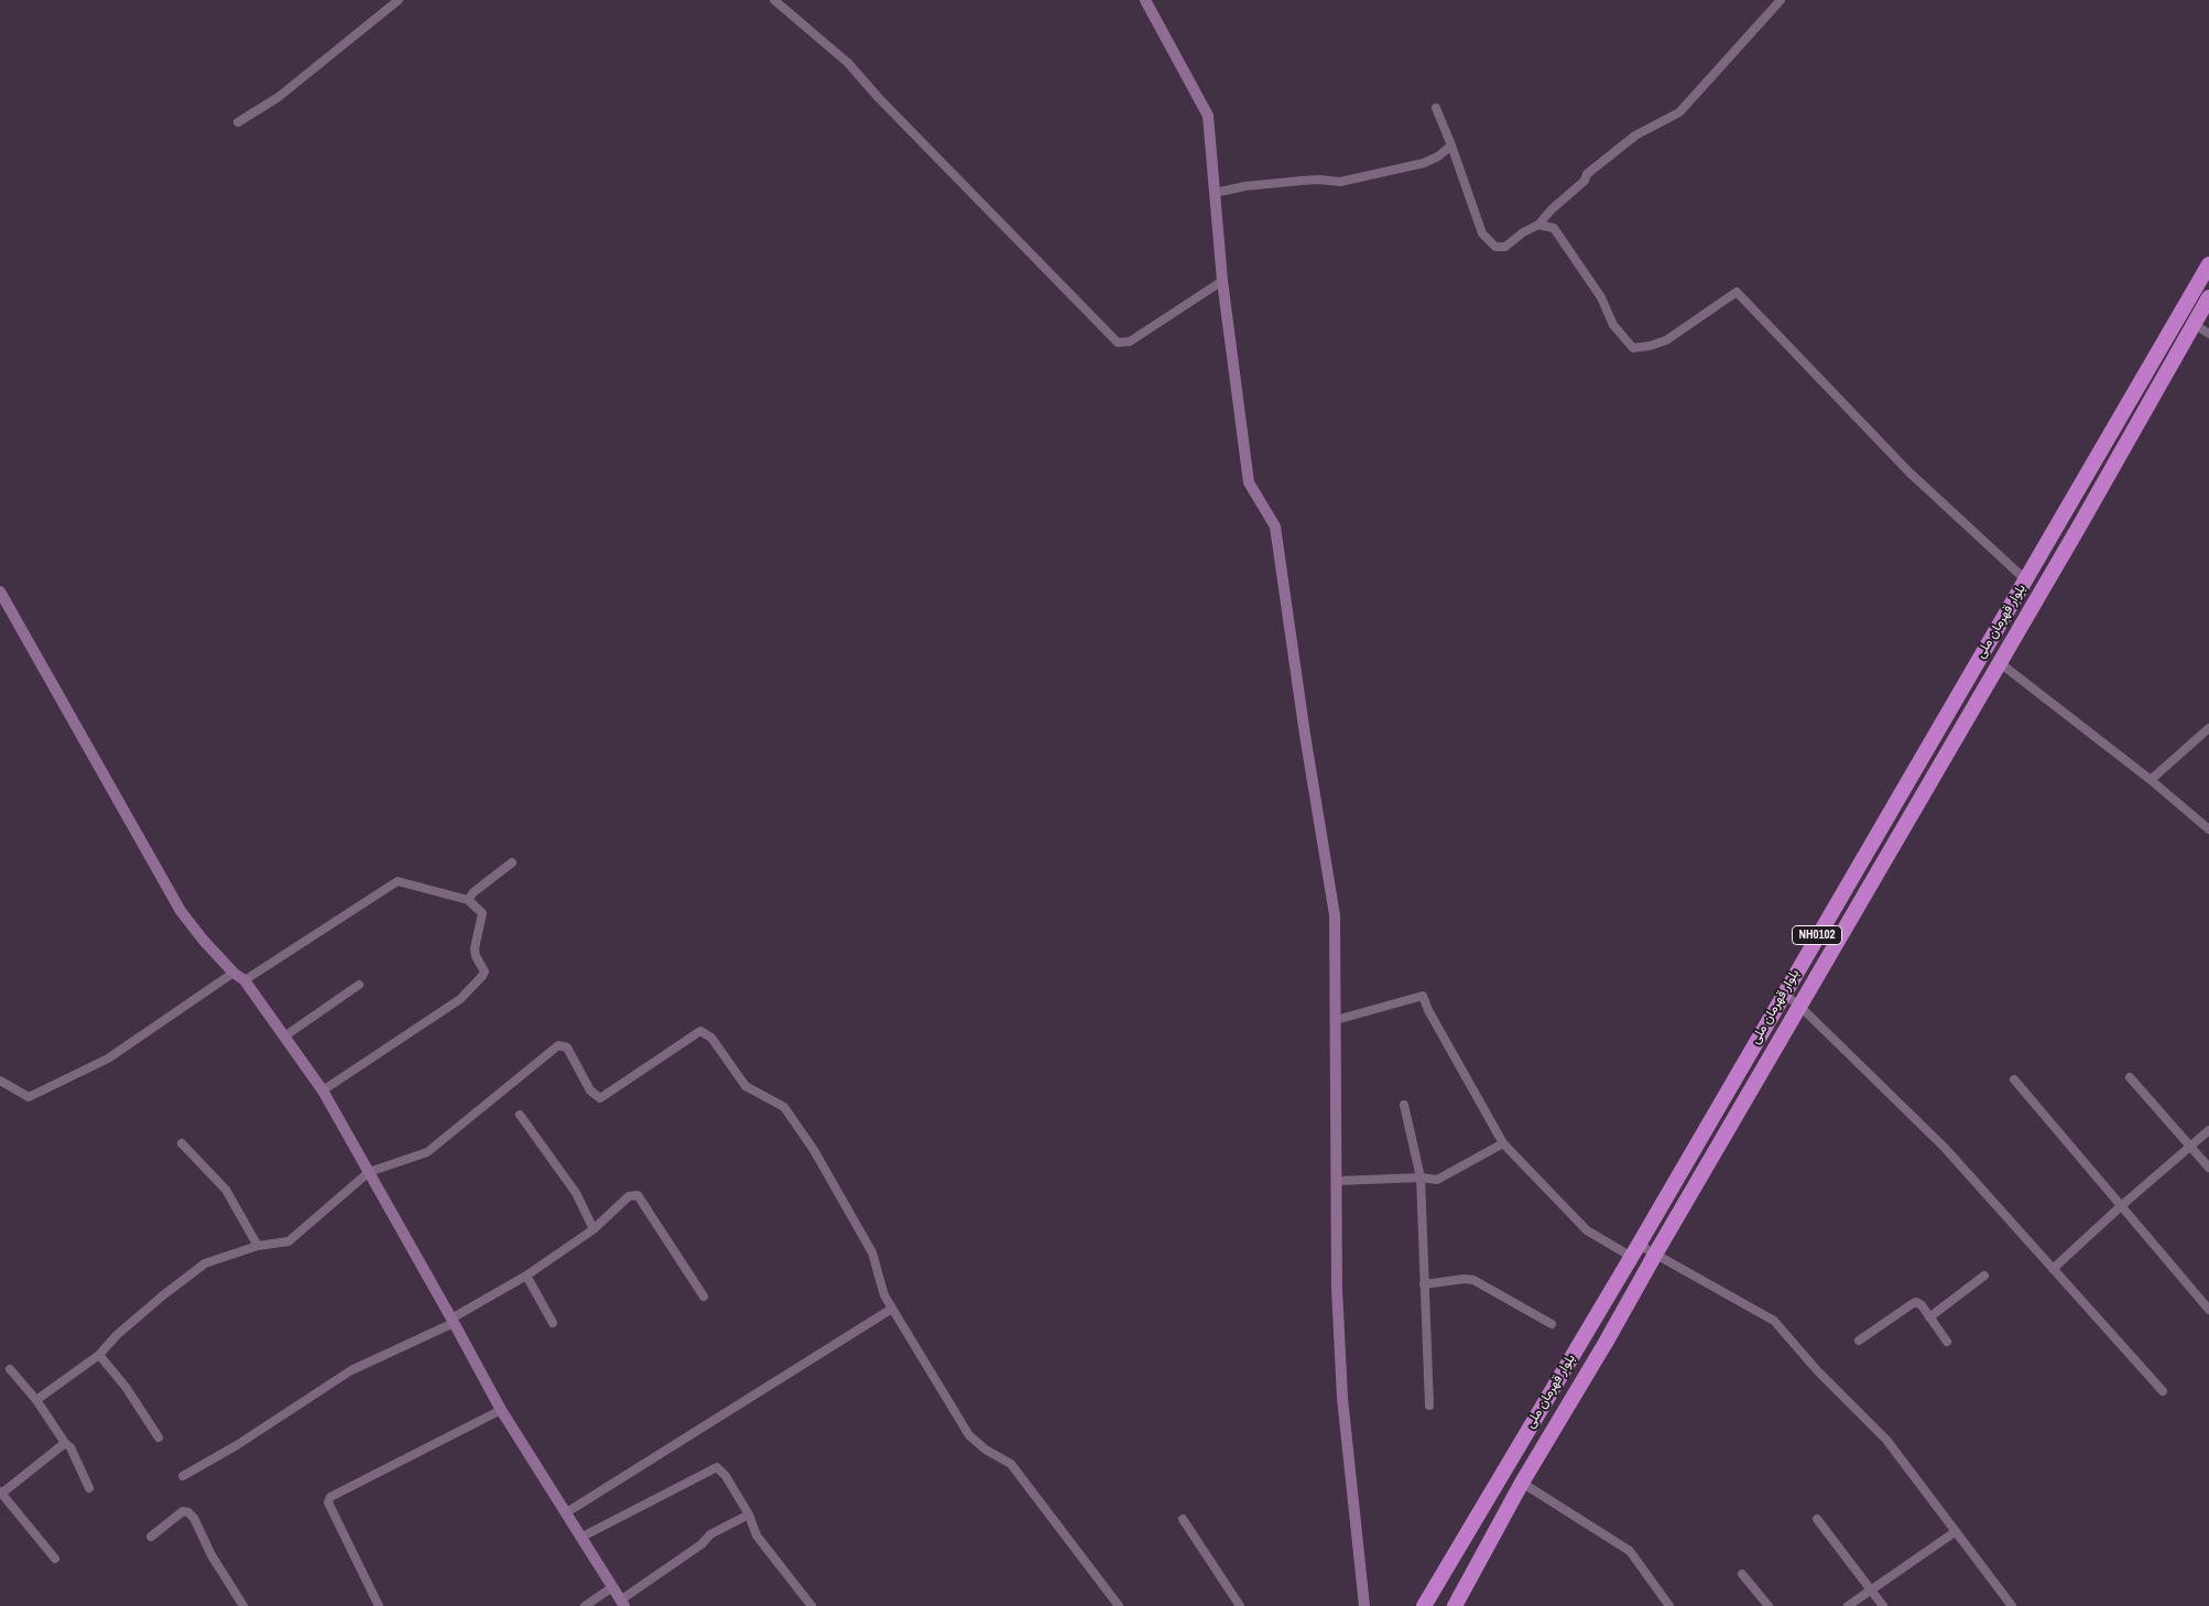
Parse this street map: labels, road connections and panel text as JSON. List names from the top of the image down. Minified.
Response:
{"streets":{"highway":["بلوار قهرمان ملی","NH0102"]}}
